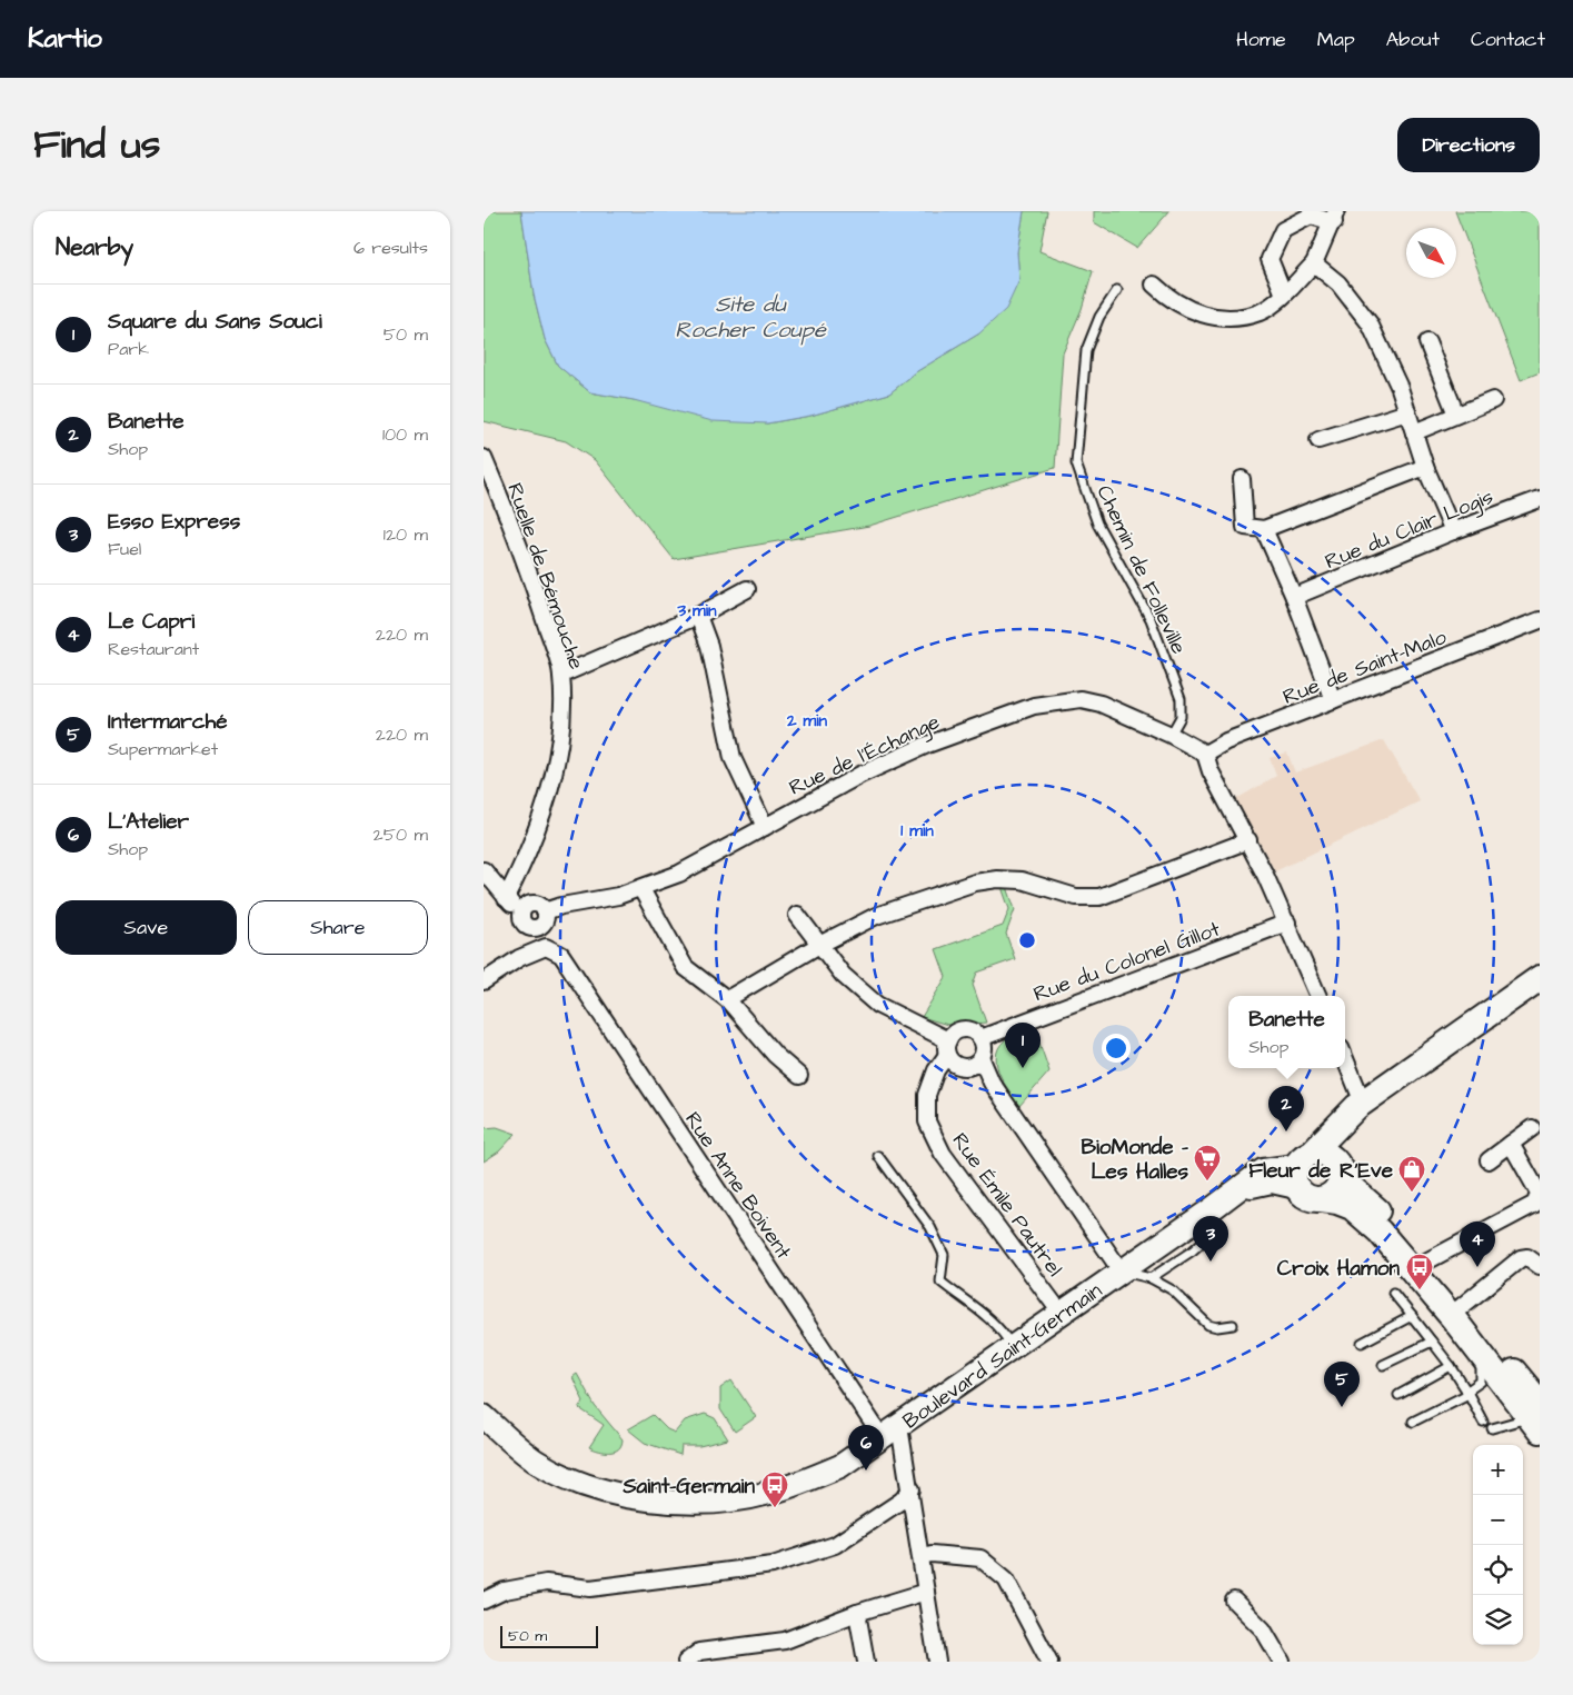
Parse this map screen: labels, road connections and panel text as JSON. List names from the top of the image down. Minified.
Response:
{"streets":{"main road":["Boulevard Saint-Germain"],"street":["Rue du Clair Logis","Ruelle de Bémouche","Rue de Saint-Malo","Rue de l'Échange","Rue du Colonel Gillot","Rue Anne Boivent","Rue Émile Pautrel"],"lane":["Chemin de Folleville"]},"crossings":[["Chemin de Folleville","Rue de l'Échange"],["Rue de Saint-Malo","Rue de l'Échange"],["Rue du Colonel Gillot","Rue Émile Pautrel"],["Rue Anne Boivent","Boulevard Saint-Germain"],["Rue Émile Pautrel","Boulevard Saint-Germain"]],"water":["Site du Rocher Coupé"],"places":{"supermarket":["BioMonde - Les Halles"],"shop":["Fleur de R'Eve"],"bus stop":["Croix Hamon","Saint-Germain"]},"scale_bar":"50 m","north":"bottom right","page":{"header":"Kartio","nav":["Home","Map","About","Contact"],"title":"Find us","buttons":["Directions",["Save","Share"]],"heading":["Nearby","6 results"],"list":[{"mark":"1","name":"Square du Sans Souci","note":"Park","value":"50 m"},{"mark":"2","name":"Banette","note":"Shop","value":"100 m"},{"mark":"3","name":"Esso Express","note":"Fuel","value":"120 m"},{"mark":"4","name":"Le Capri","note":"Restaurant","value":"220 m"},{"mark":"5","name":"Intermarché","note":"Supermarket","value":"220 m"},{"mark":"6","name":"L'Atelier","note":"Shop","value":"250 m"}],"popup":["Banette","Shop"],"pins":["1","2","3","4","5","6"],"map_buttons":["+","−"],"scale":"50 m"},"rings":["3 min","2 min","1 min"]}
